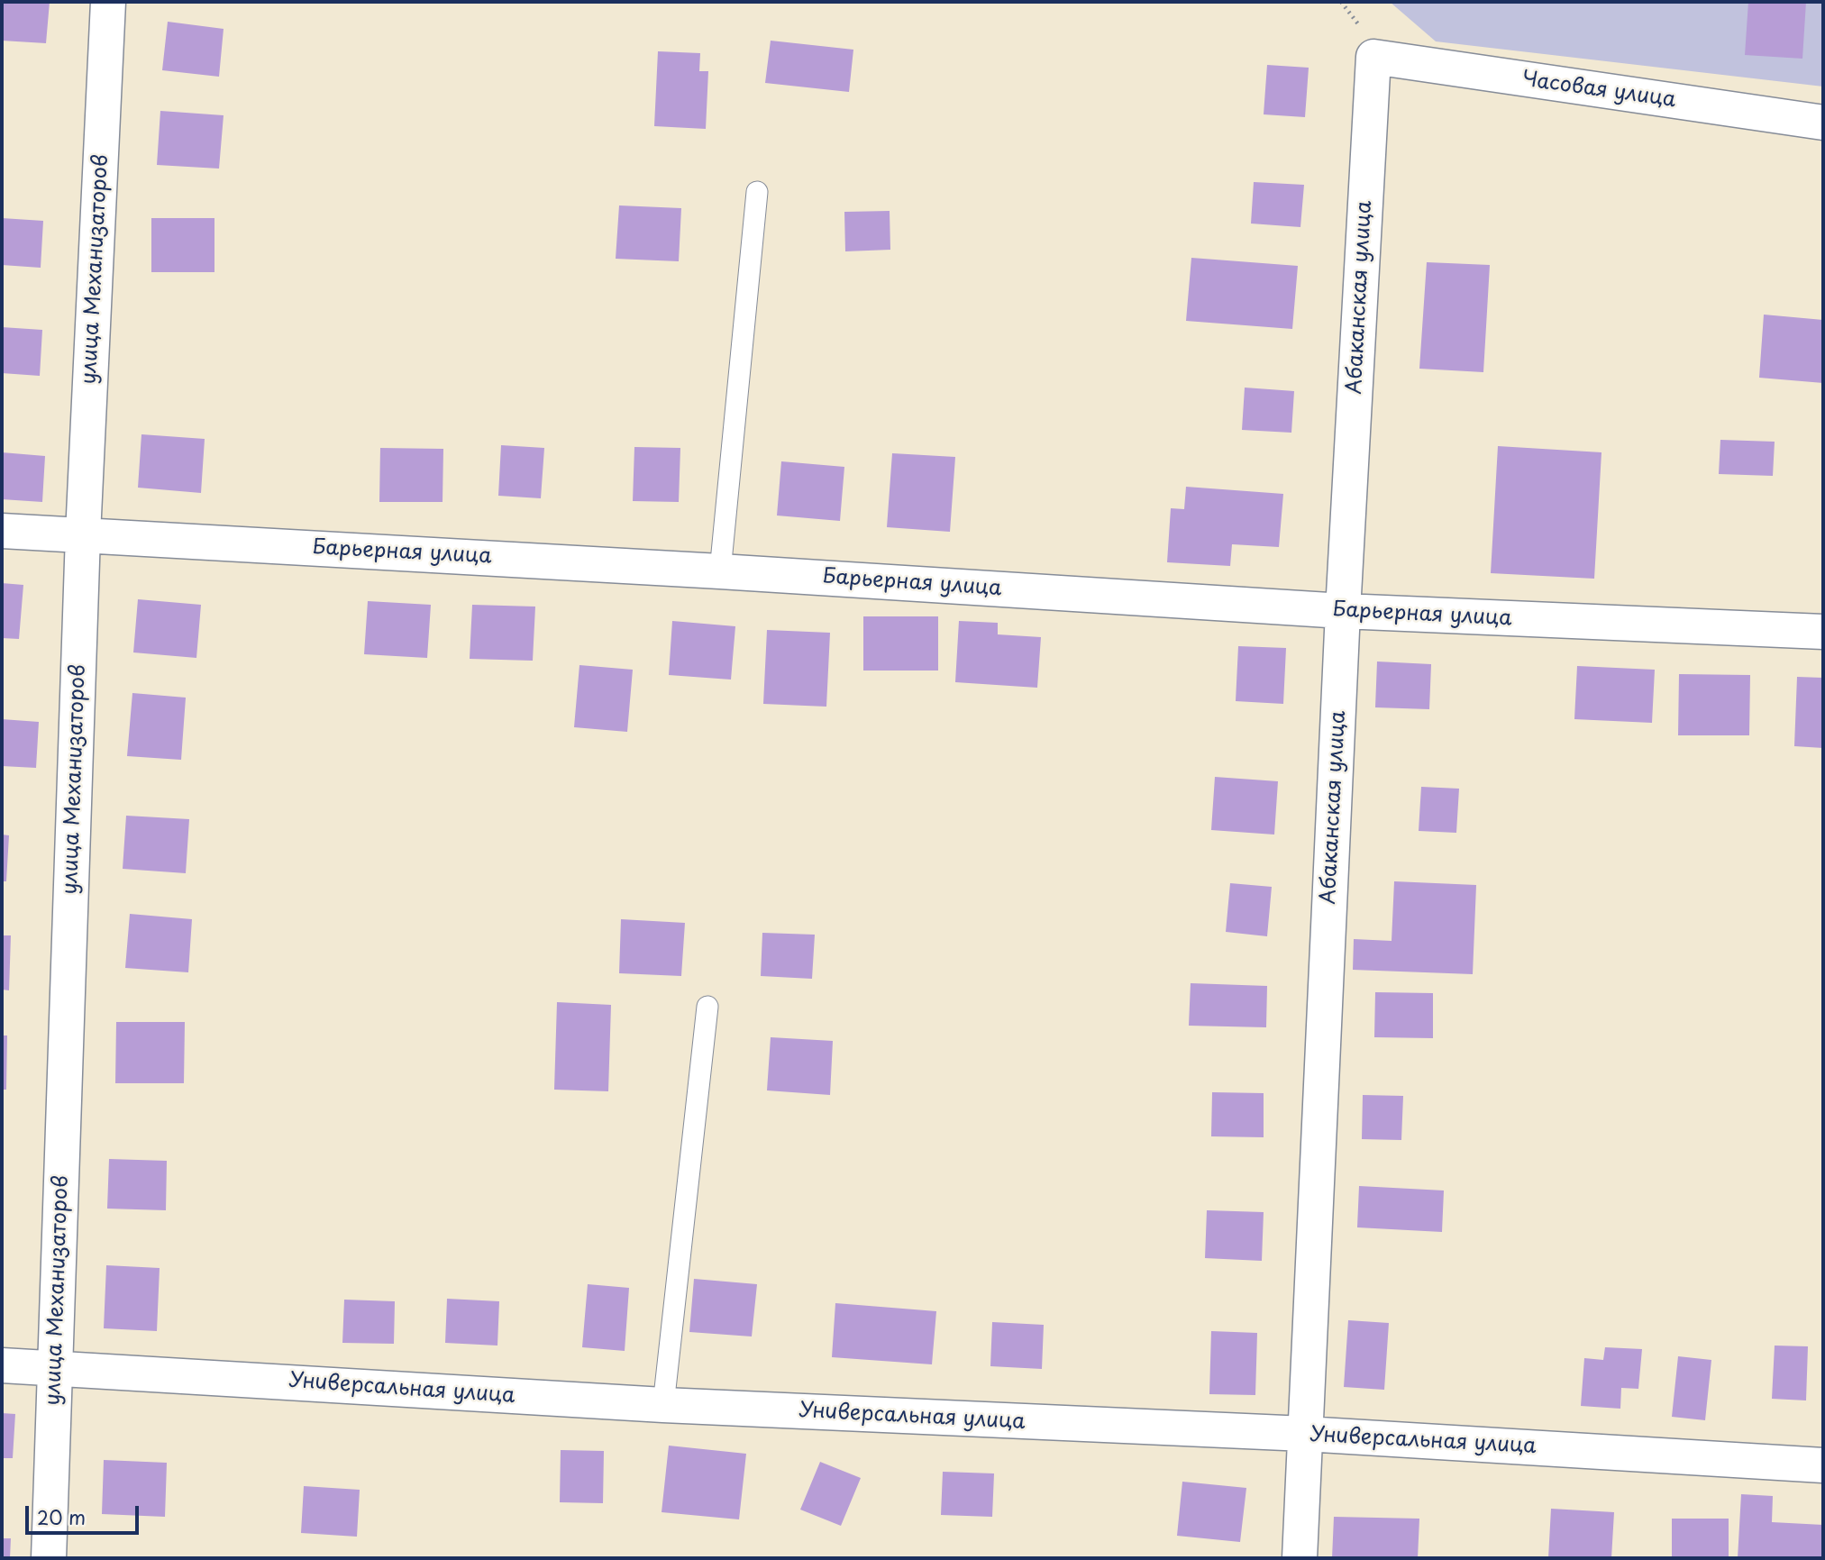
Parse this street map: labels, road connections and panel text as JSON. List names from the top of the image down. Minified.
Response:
{"streets":{"street":["Часовая улица","улица Механизаторов","Абаканская улица","Барьерная улица","Универсальная улица"]},"crossings":[["Часовая улица","Абаканская улица"],["улица Механизаторов","Барьерная улица"],["улица Механизаторов","Универсальная улица"],["Абаканская улица","Барьерная улица"],["Абаканская улица","Универсальная улица"]],"scale_bar":"20 m"}
